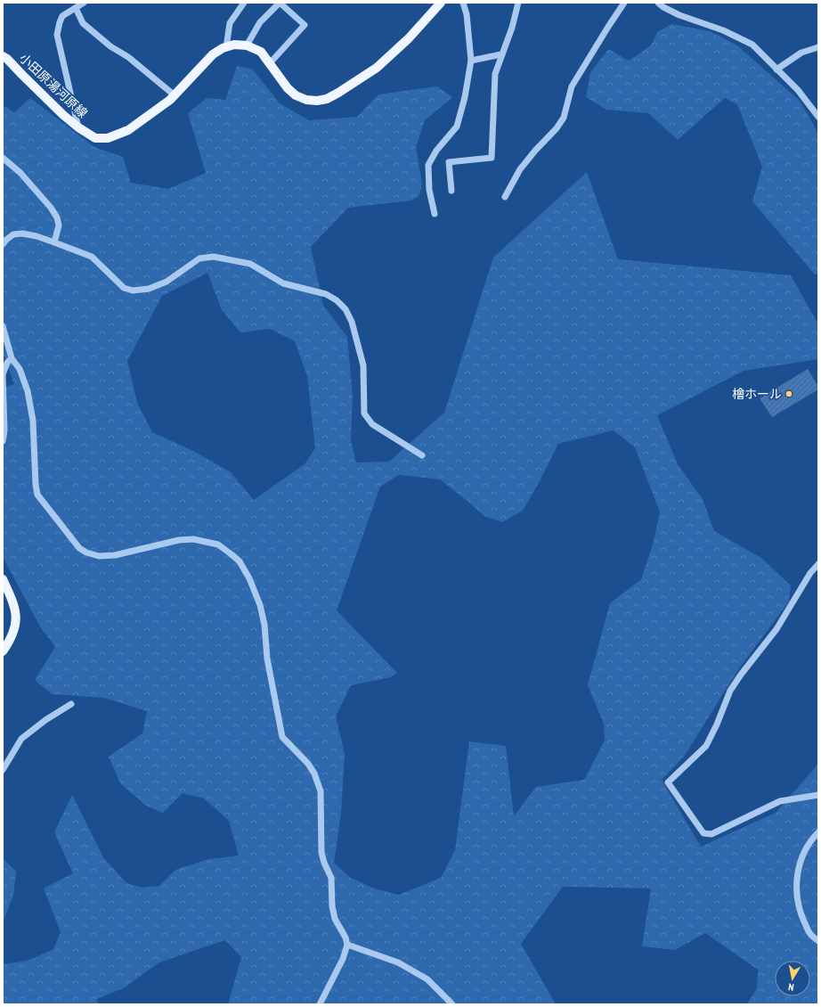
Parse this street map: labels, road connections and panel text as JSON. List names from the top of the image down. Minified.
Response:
{"streets":{"main road":["小田原湯河原線"]},"places":["檜ホール"],"north":"bottom"}
